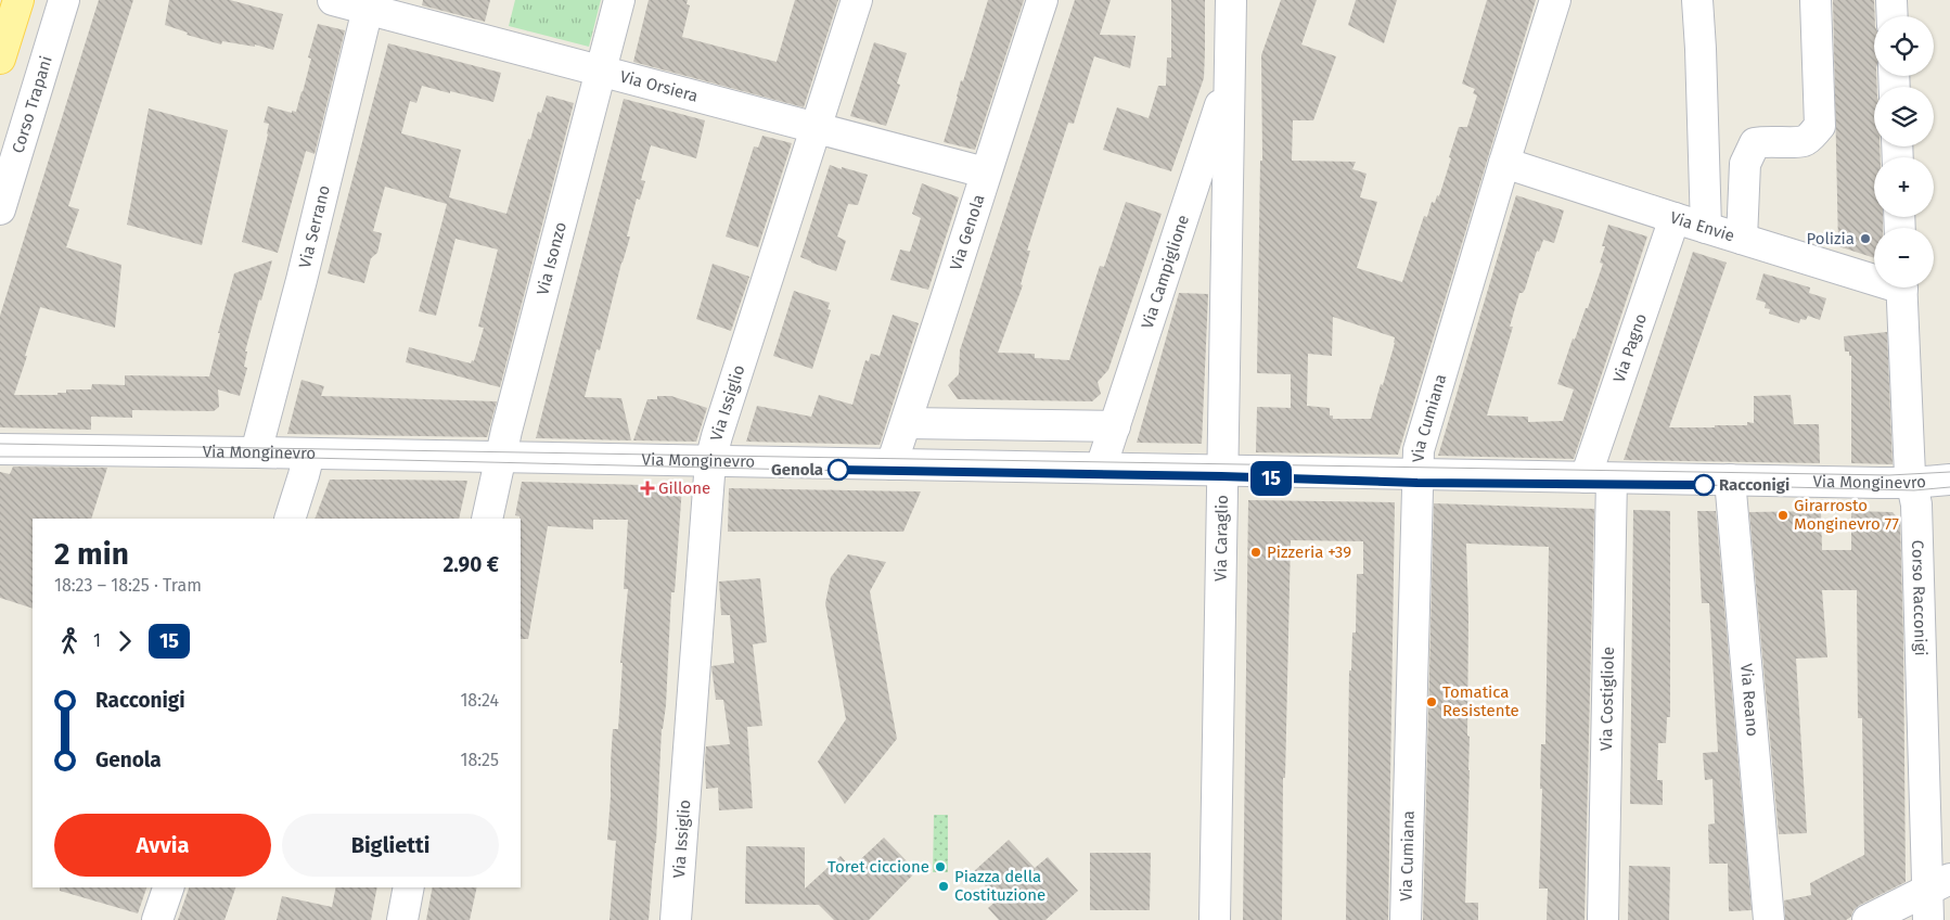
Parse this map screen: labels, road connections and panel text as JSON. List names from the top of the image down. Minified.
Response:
{"streets":{"street":["Via Orsiera","Corso Trapani","Via Serrano","Via Envie","Via Genola","Via Isonzo","Via Campiglione","Via Pagno","Via Issiglio","Via Cumiana","Via Monginevro","Via Caraglio","Corso Racconigi","Via Costigliole","Via Reano"]},"crossings":[["Via Orsiera","Via Serrano"],["Via Orsiera","Via Genola"],["Via Orsiera","Via Isonzo"],["Via Orsiera","Via Issiglio"],["Via Serrano","Via Monginevro"],["Via Envie","Via Pagno"],["Via Envie","Via Cumiana"],["Via Genola","Via Monginevro"],["Via Isonzo","Via Monginevro"],["Via Campiglione","Via Monginevro"],["Via Campiglione","Via Caraglio"],["Via Pagno","Via Monginevro"],["Via Pagno","Via Costigliole"],["Via Issiglio","Via Monginevro"],["Via Cumiana","Via Monginevro"],["Via Monginevro","Via Caraglio"],["Via Monginevro","Corso Racconigi"],["Via Monginevro","Via Costigliole"],["Via Monginevro","Via Reano"]],"places":{"other":["Polizia","Genola","Racconigi","Girarrosto Monginevro 77","Pizzeria +39","Tomatica Resistente","Toret ciccione","Piazza della Costituzione"],"health":["Gillone"]},"lines":["tram line 15"],"page":{"on_map":"15","map_buttons":["+","−"],"heading":["2 min","18:23 – 18:25 · Tram","2.90 €"],"legs":["1","15"],"list":[{"name":"Racconigi","value":"18:24"},{"name":"Genola","value":"18:25"}],"buttons":["Avvia","Biglietti"]}}
